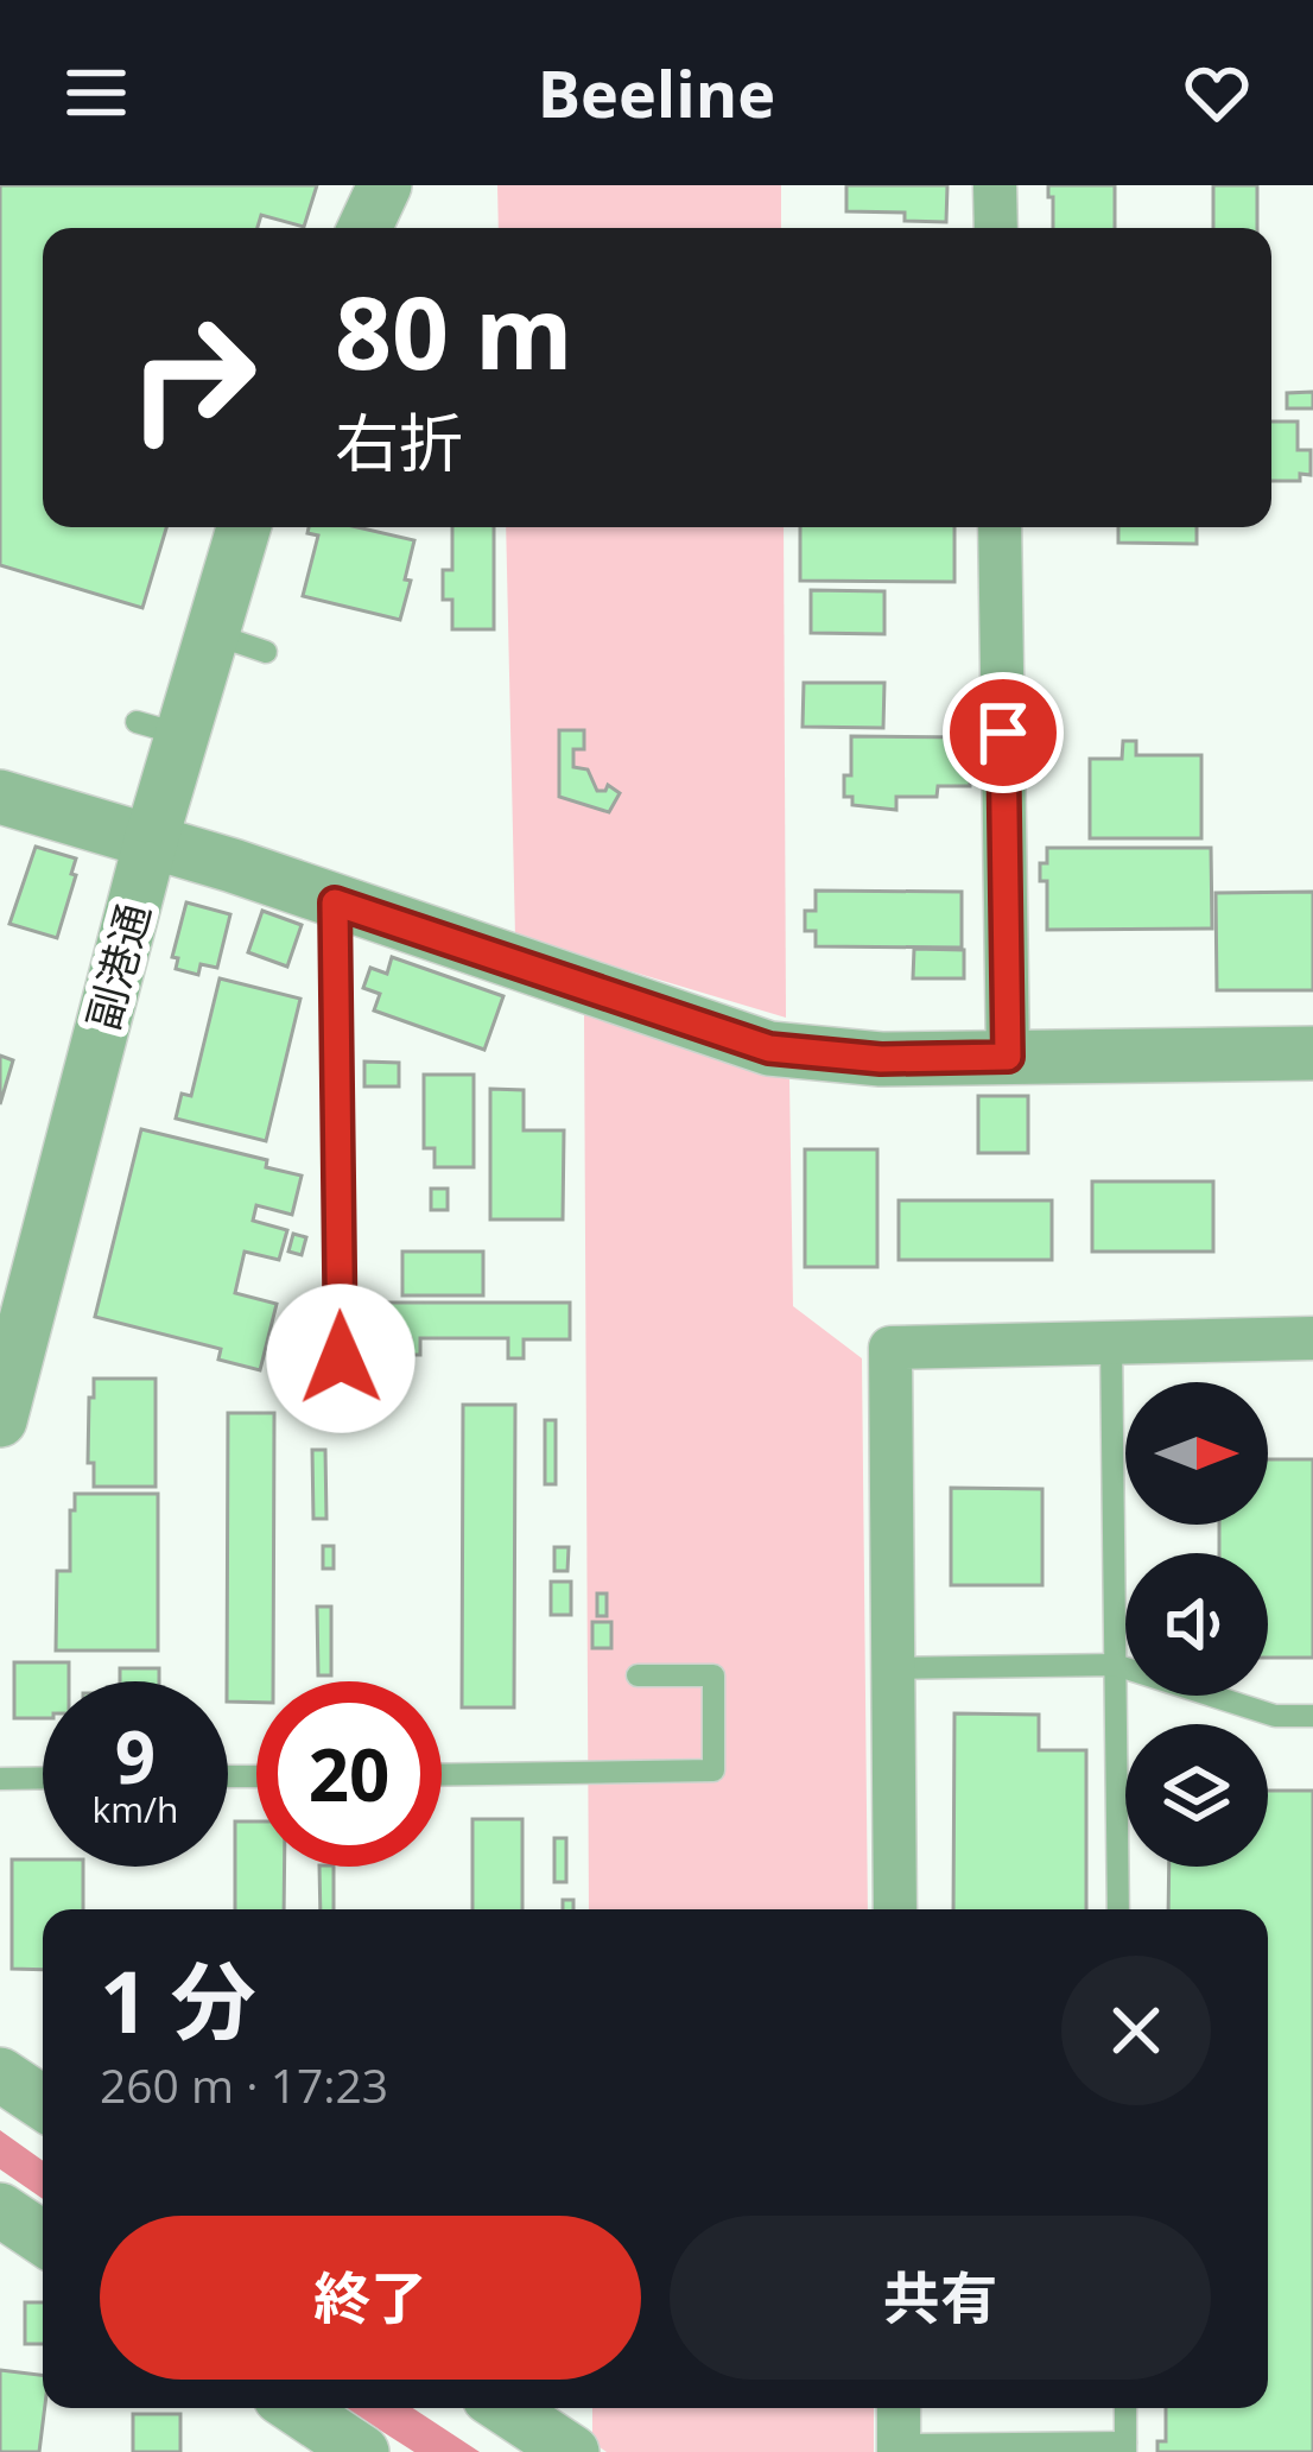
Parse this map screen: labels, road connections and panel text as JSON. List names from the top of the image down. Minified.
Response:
{"streets":{"street":["副港通"]},"north":"right","page":{"header":"Beeline","turn":["80 m","右折"],"speed":"9 km/h","limit":"20","heading":["1 分","260 m · 17:23"],"buttons":["終了","共有"]}}
